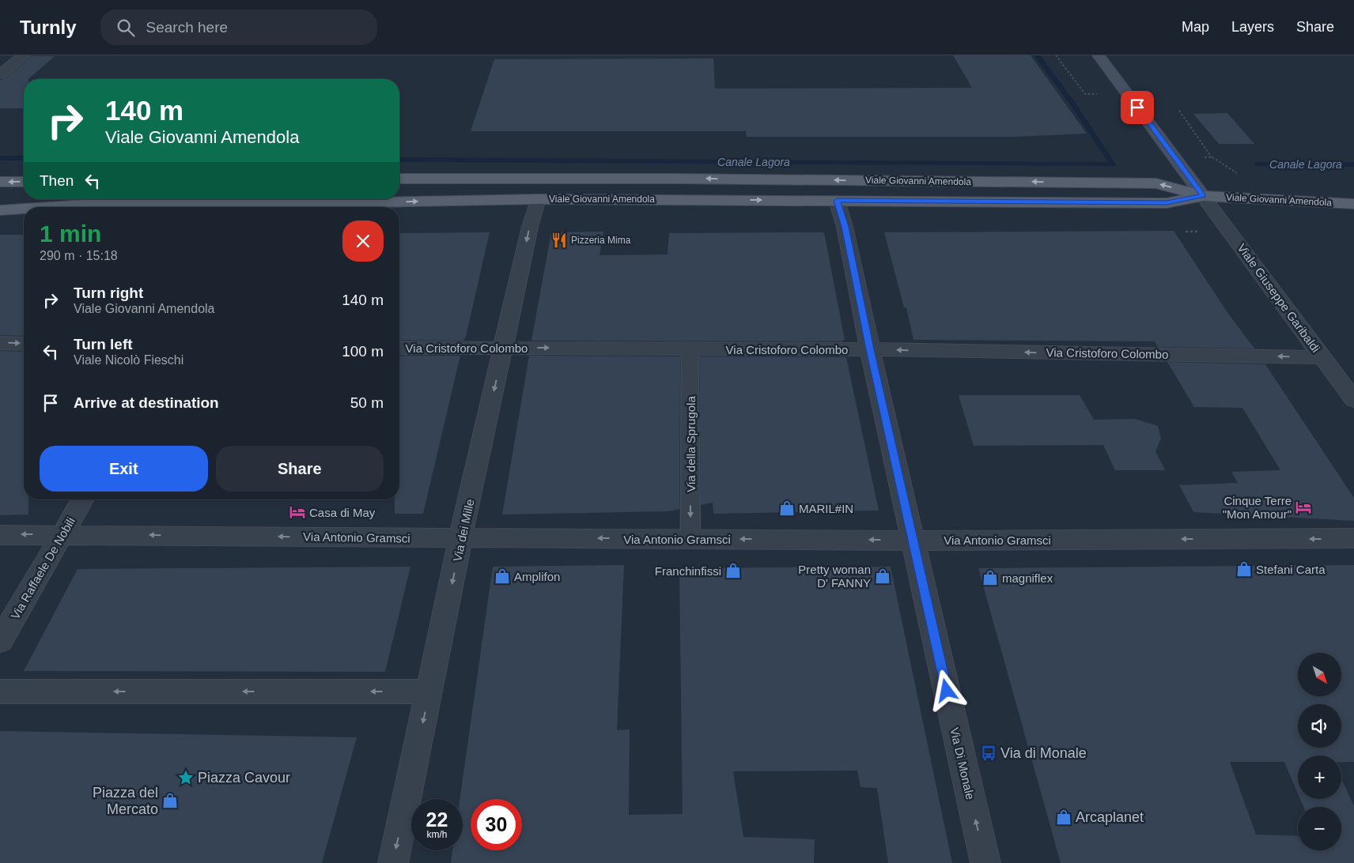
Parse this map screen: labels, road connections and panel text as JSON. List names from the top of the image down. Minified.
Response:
{"streets":{"main road":["Viale Giovanni Amendola"],"street":["Viale Giuseppe Garibaldi","Via Cristoforo Colombo","Via dei Mille","Via Antonio Gramsci","Via Raffaele De Nobili","Via Di Monale"],"lane":["Via della Sprugola"]},"crossings":[["Viale Giovanni Amendola","Viale Giuseppe Garibaldi"],["Viale Giovanni Amendola","Via dei Mille"],["Viale Giovanni Amendola","Via Di Monale"],["Viale Giuseppe Garibaldi","Via Cristoforo Colombo"],["Via Cristoforo Colombo","Via della Sprugola"],["Via Cristoforo Colombo","Via dei Mille"],["Via Cristoforo Colombo","Via Di Monale"],["Via della Sprugola","Via Antonio Gramsci"],["Via dei Mille","Via Antonio Gramsci"],["Via Antonio Gramsci","Via Raffaele De Nobili"],["Via Antonio Gramsci","Via Di Monale"]],"one_way":["Via della Sprugola","Via dei Mille","Via Di Monale"],"water":["Canale Lagora"],"places":{"restaurant":["Pizzeria Mima"],"hotel":["Cinque Terre \"Mon Amour\"","Casa di May"],"shop":["MARIL#IN","Stefani Carta","Franchinfissi","Amplifon","Pretty woman D' FANNY","magniflex","Piazza del Mercato","Arcaplanet"],"bus stop":["Via di Monale"],"place":["Piazza Cavour"]},"north":"bottom right","page":{"header":"Turnly","search":"Search here","nav":["Map","Layers","Share"],"turn":["140 m","Viale Giovanni Amendola"],"then":"Then","heading":["1 min","290 m · 15:18"],"list":[{"name":"Turn right","note":"Viale Giovanni Amendola","value":"140 m"},{"name":"Turn left","note":"Viale Nicolò Fieschi","value":"100 m"},{"name":"Arrive at destination","value":"50 m"}],"buttons":["Exit","Share"],"map_buttons":["+","−"],"speed":"22 km/h","limit":"30"}}
